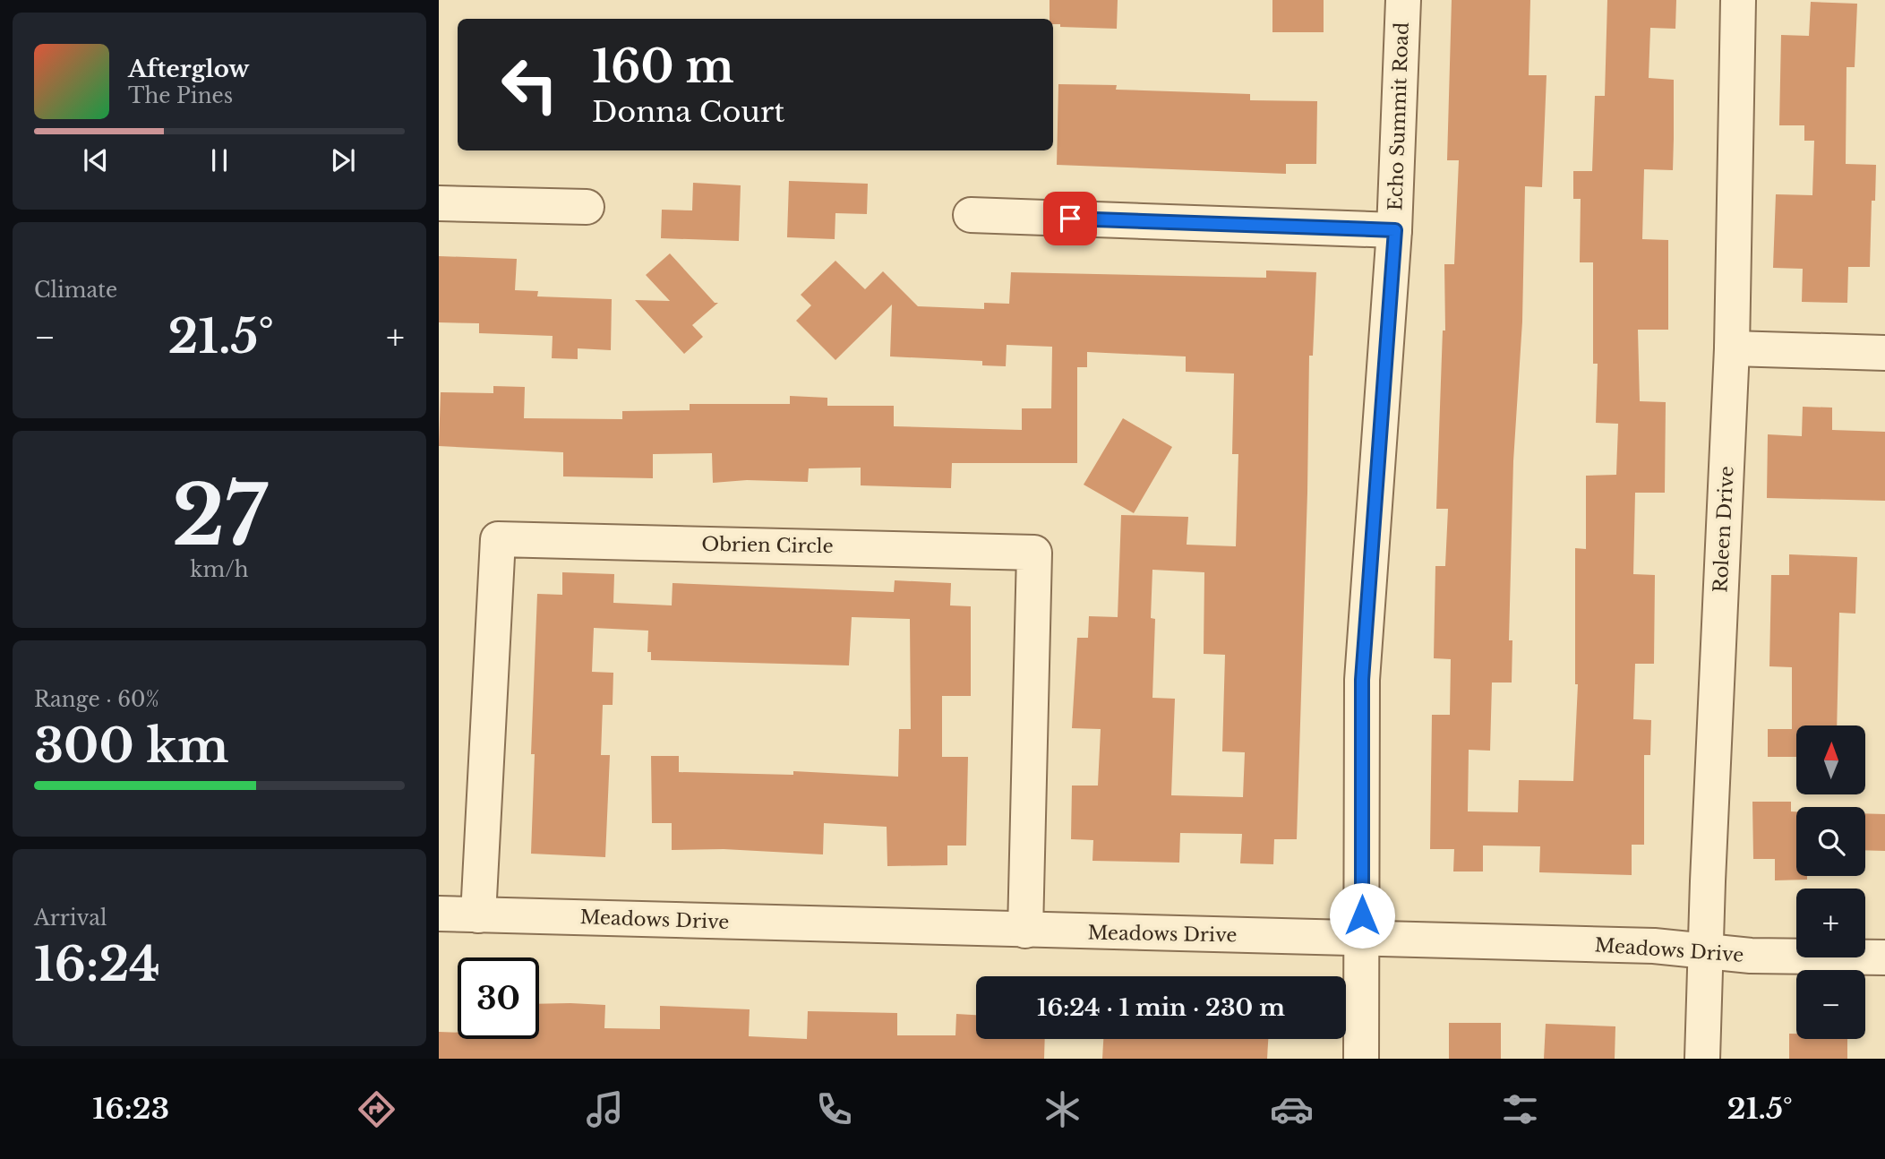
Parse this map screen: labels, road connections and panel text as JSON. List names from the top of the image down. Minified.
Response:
{"streets":{"street":["Echo Summit Road","Roleen Drive","Obrien Circle","Meadows Drive"]},"crossings":[["Echo Summit Road","Meadows Drive"],["Roleen Drive","Meadows Drive"],["Obrien Circle","Meadows Drive"]],"north":"top","page":{"turn":["160 m","Donna Court"],"song":["Afterglow","The Pines"],"tile":["Climate",["27","km/h"],["Range · 60%","300 km"],["Arrival","16:24"]],"heat":["−","21.5°","+"],"map_buttons":["+","−"],"limit":"30","trip":"16:24 · 1 min · 230 m","tabs":["16:23","21.5°"]}}
